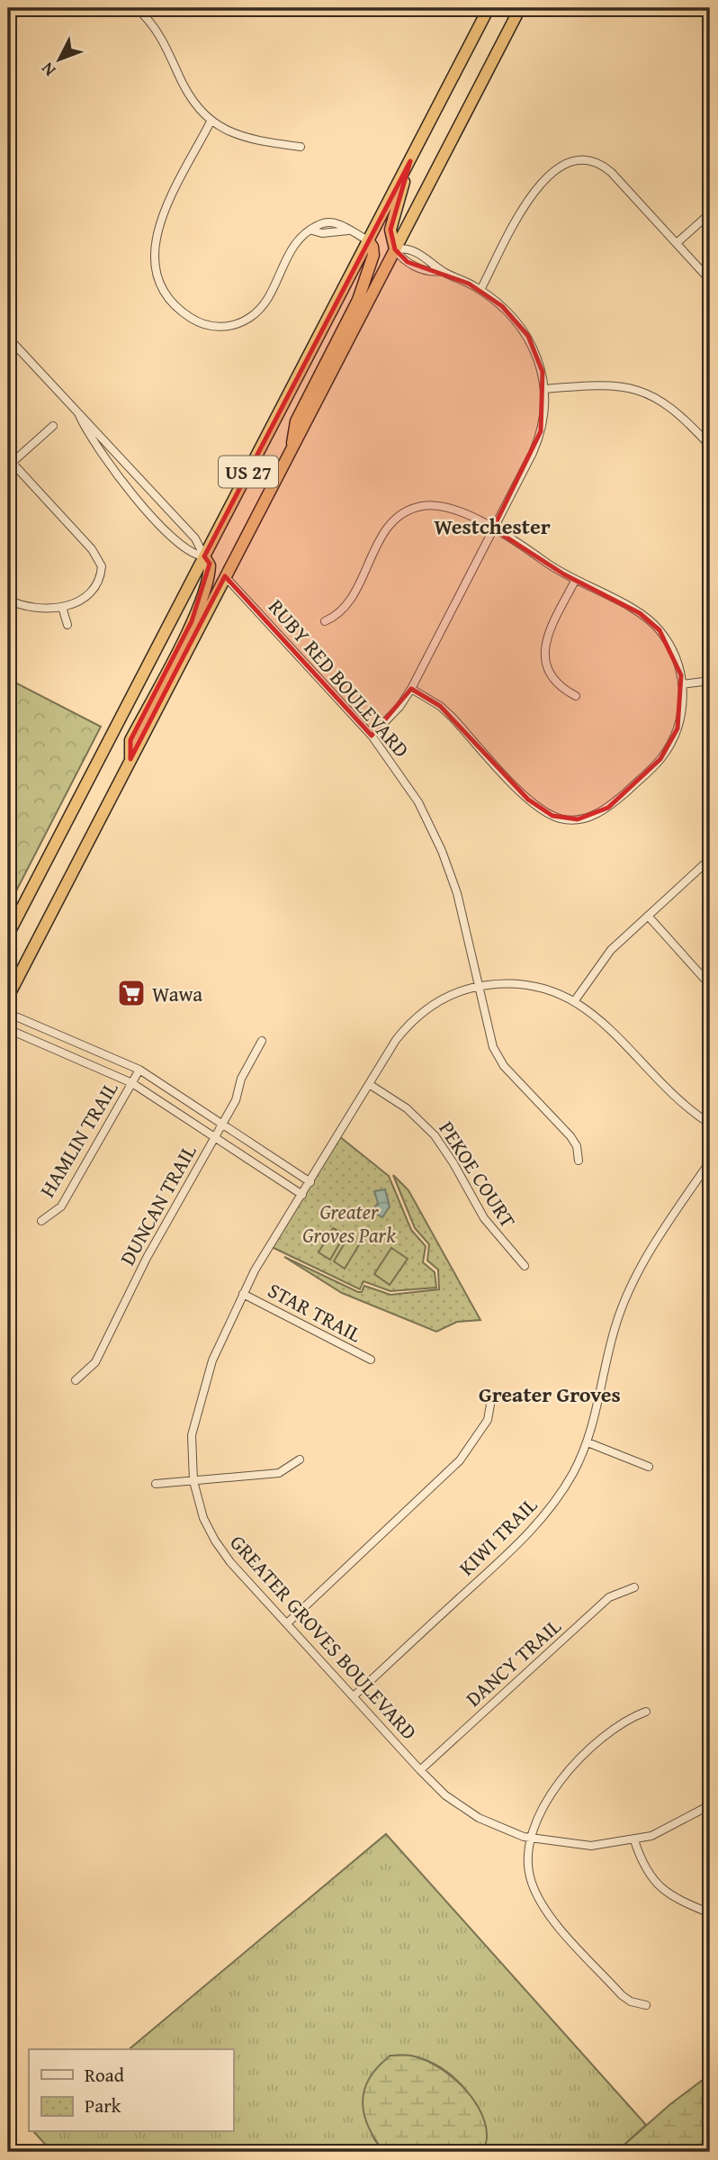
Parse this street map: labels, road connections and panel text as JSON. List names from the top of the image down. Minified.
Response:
{"streets":{"highway":["US 27"],"street":["RUBY RED BOULEVARD","HAMLIN TRAIL","PEKOE COURT","DUNCAN TRAIL","STAR TRAIL","KIWI TRAIL","GREATER GROVES BOULEVARD","DANCY TRAIL"]},"crossings":[["US 27","RUBY RED BOULEVARD"],["RUBY RED BOULEVARD","GREATER GROVES BOULEVARD"],["PEKOE COURT","GREATER GROVES BOULEVARD"],["STAR TRAIL","GREATER GROVES BOULEVARD"],["KIWI TRAIL","GREATER GROVES BOULEVARD"],["GREATER GROVES BOULEVARD","DANCY TRAIL"]],"districts":["Westchester","Greater Groves"],"parks":["Greater Groves Park"],"places":{"supermarket":["Wawa"]},"legend":["Road","Park"],"north":"bottom left"}
